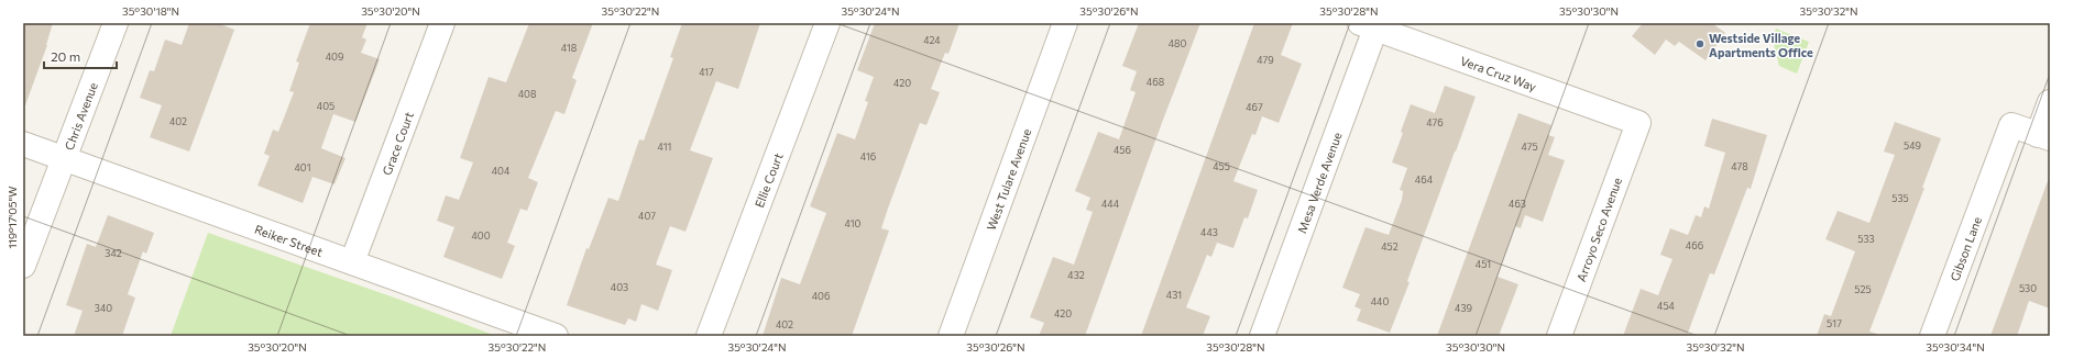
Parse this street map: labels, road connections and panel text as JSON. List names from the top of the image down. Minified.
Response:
{"streets":{"street":["Vera Cruz Way","Chris Avenue","Grace Court","Ellie Court","West Tulare Avenue","Mesa Verde Avenue","Arroyo Seco Avenue","Reiker Street","Gibson Lane"]},"crossings":[["Vera Cruz Way","Mesa Verde Avenue"],["Vera Cruz Way","Arroyo Seco Avenue"],["Chris Avenue","Reiker Street"],["Grace Court","Reiker Street"]],"places":["Westside Village Apartments Office"],"house_numbers":["424","480","418","409","479","417","468","420","408","405","467","402","476","549","411","475","456","416","455","478","401","404","464","535","444","463","407","410","443","400","533","466","452","342","451","432","403","530","525","431","406","440","454","340","439","420","517","402"],"scale_bar":"20 m","coordinates":["35°30'18\"N","35°30'20\"N","35°30'22\"N","35°30'24\"N","35°30'26\"N","35°30'28\"N","35°30'30\"N","35°30'32\"N","119°17'05\"W","35°30'34\"N"]}
